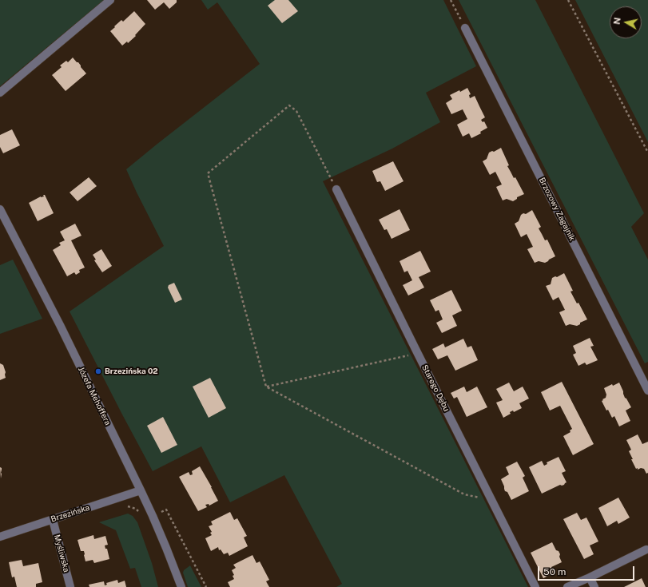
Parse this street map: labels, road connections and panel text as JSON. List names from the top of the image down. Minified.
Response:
{"streets":{"street":["Brzozowy Zagajnik","Starego Dębu","Józefa Mehoffera","Brzezińska","Myśliwska"]},"crossings":[["Józefa Mehoffera","Brzezińska"],["Brzezińska","Myśliwska"]],"places":["Brzezińska 02"],"scale_bar":"50 m","north":"left"}
